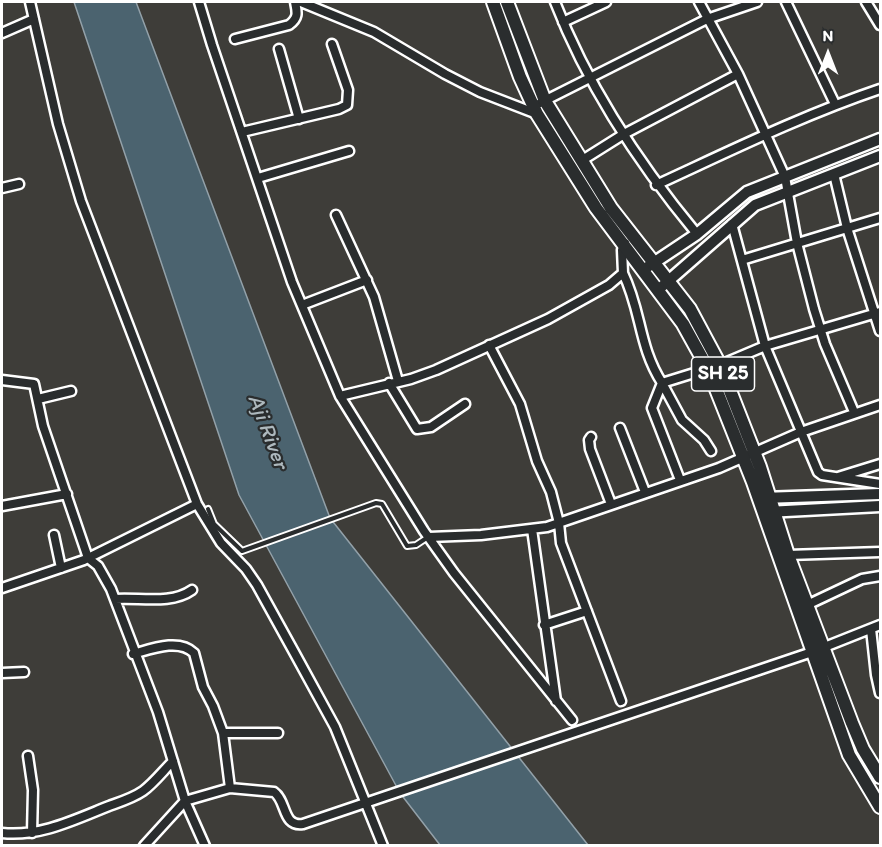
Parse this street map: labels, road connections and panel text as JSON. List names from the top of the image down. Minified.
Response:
{"streets":{"main road":["SH 25"]},"water":["Aji River"],"north":"top"}
